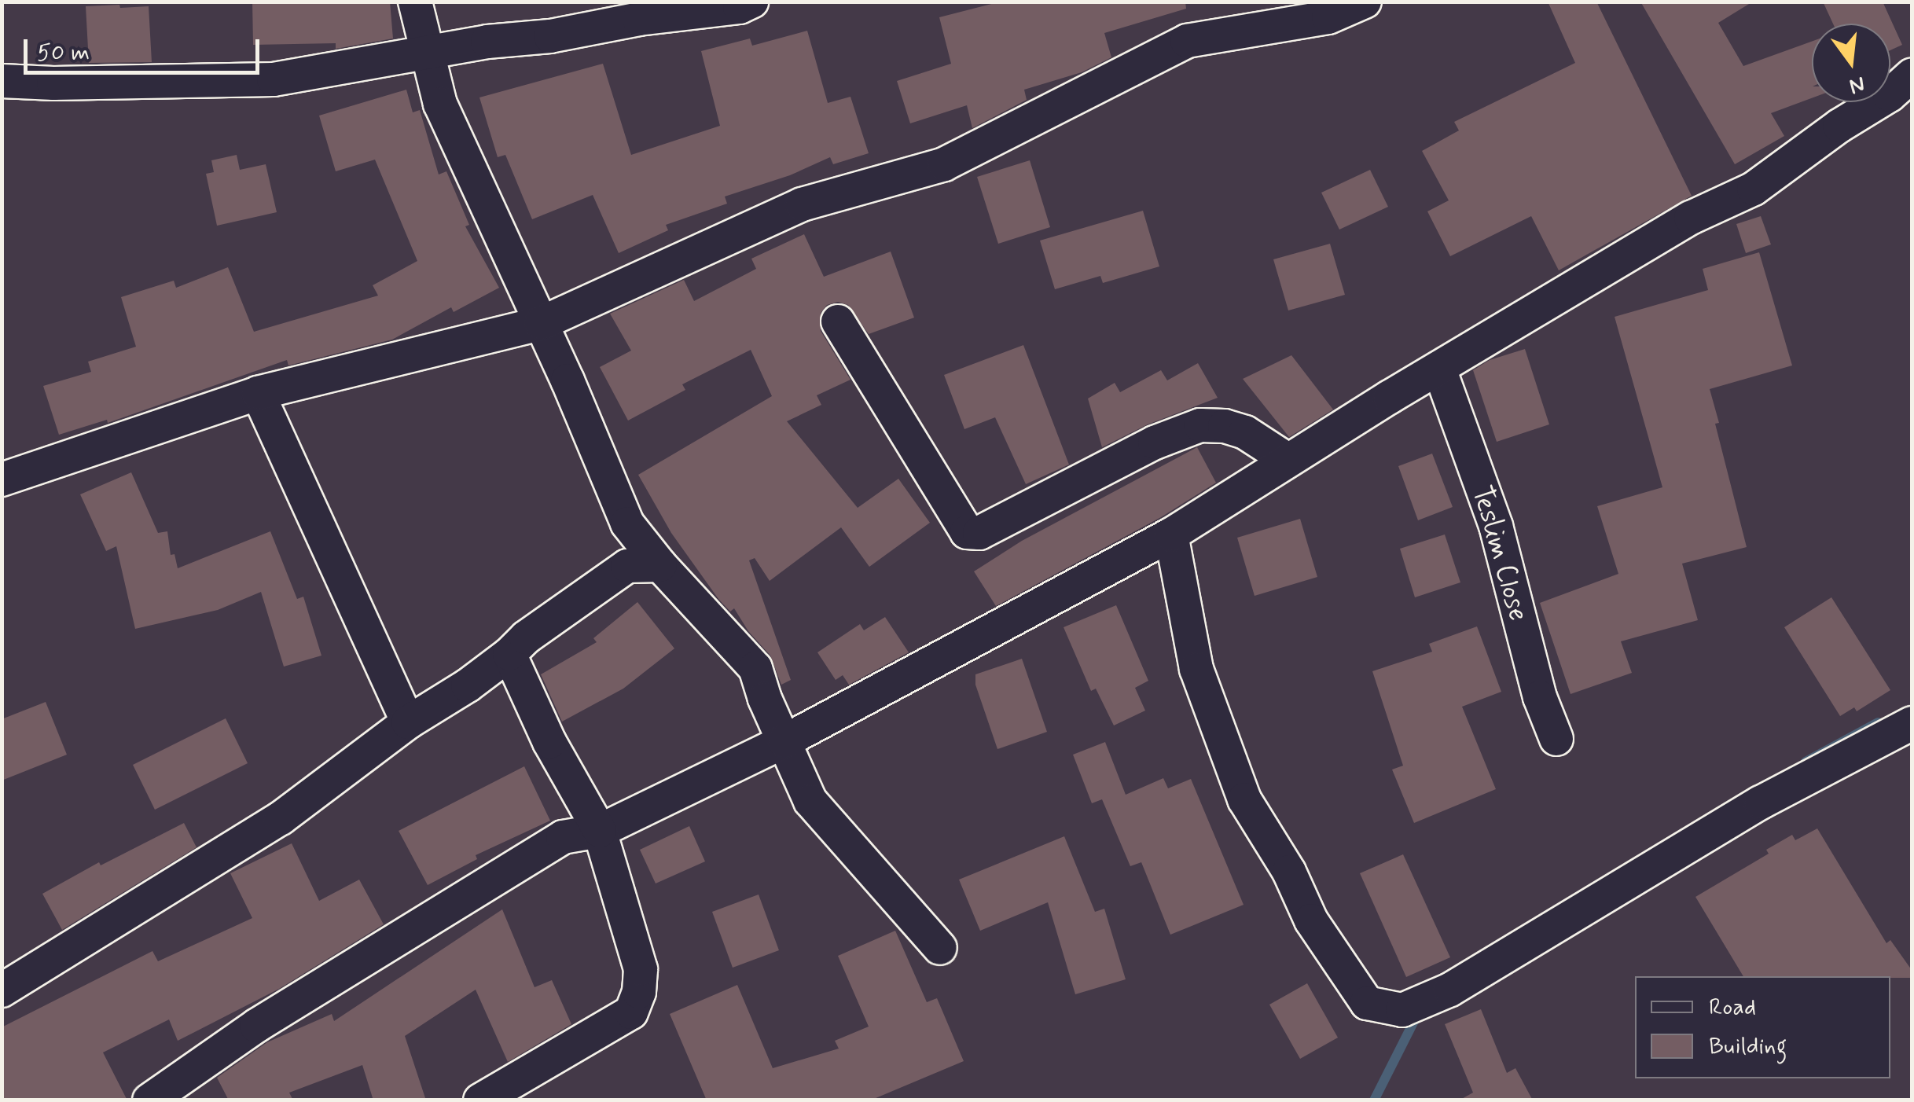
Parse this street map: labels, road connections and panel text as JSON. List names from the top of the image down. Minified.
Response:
{"streets":{"street":["Teslim Close"]},"legend":["Road","Building"],"scale_bar":"50 m","north":"bottom"}
